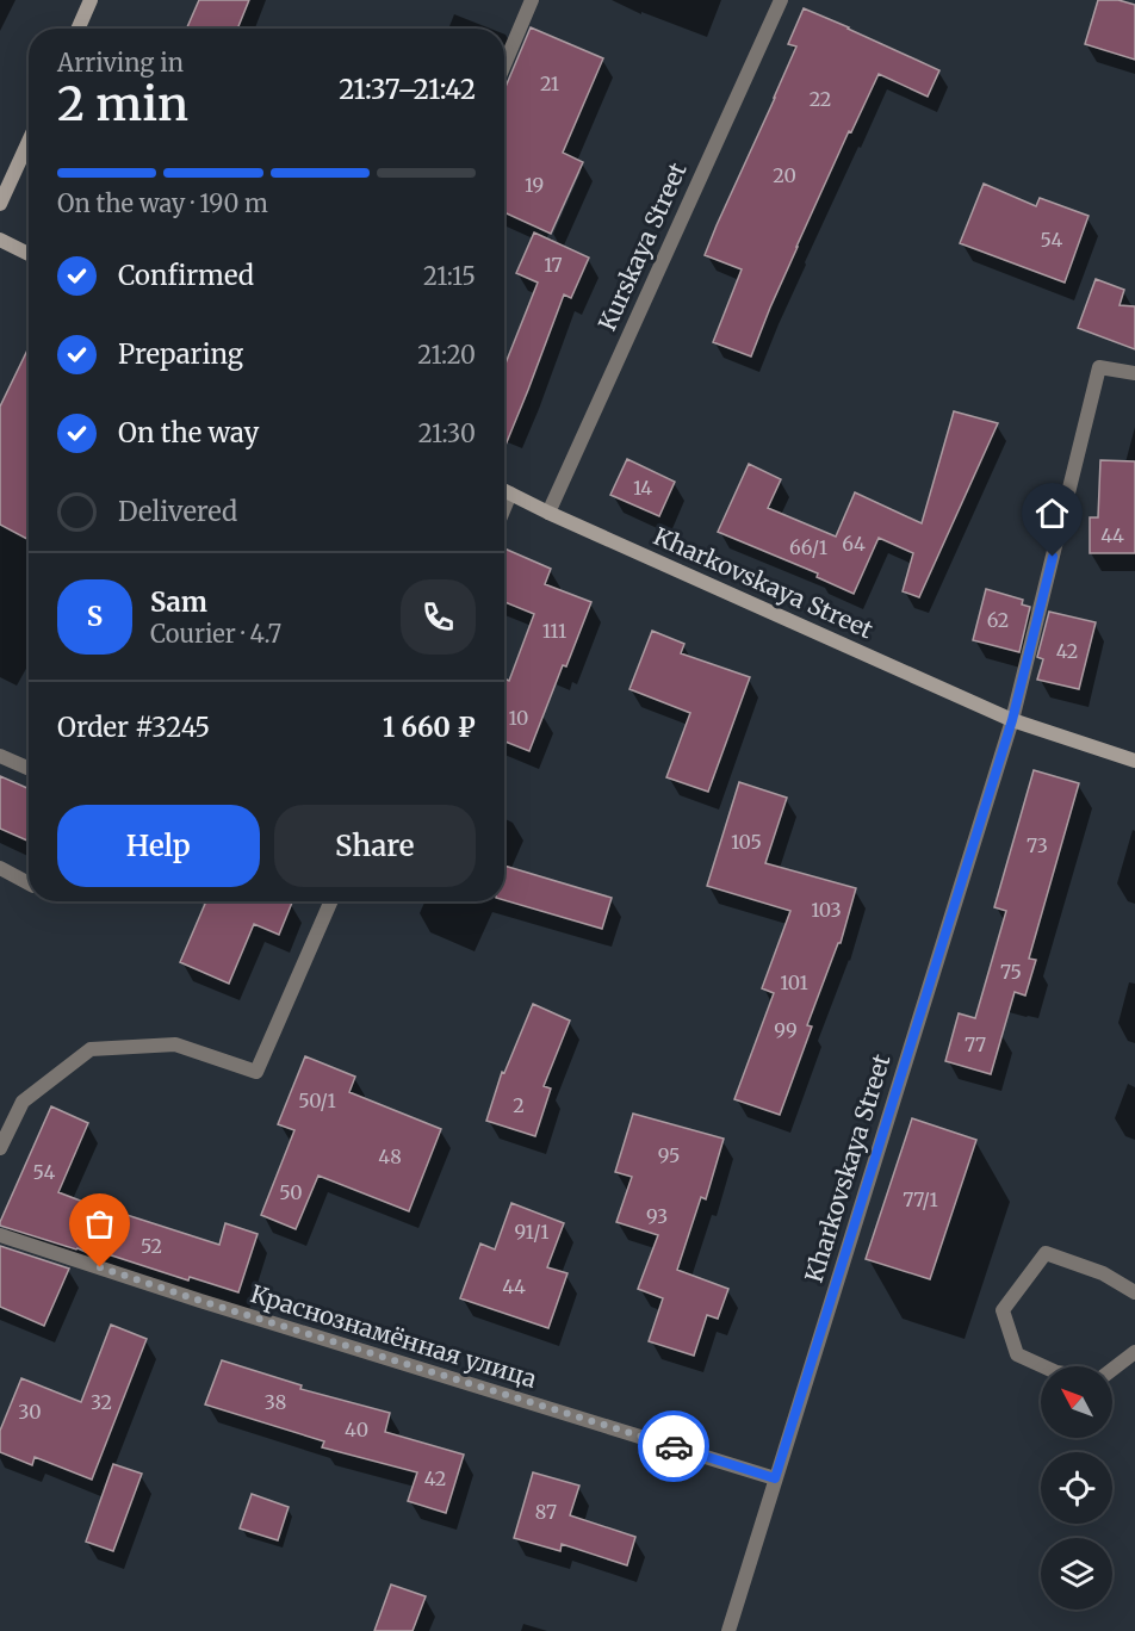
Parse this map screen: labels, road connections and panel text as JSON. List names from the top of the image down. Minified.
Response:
{"streets":{"street":["Kurskaya Street","Kharkovskaya Street","Краснознамённая улица"]},"crossings":[["Kurskaya Street","Kharkovskaya Street"],["Kharkovskaya Street","Краснознамённая улица"]],"house_numbers":["21","22","20","19","54","17","14","44","64","66/1","62","111","42","10","105","73","103","75","101","99","77","50/1","2","95","48","54","50","77/1","93","91/1","52","44","32","38","30","40","42","87"],"north":"top left","page":{"heading":["2 min","Arriving in","21:37–21:42"],"panel":["Sam","Courier · 4.7","Order #3245","1 660 ₽"],"bar":"On the way · 190 m","list":[["Confirmed","21:15"],["Preparing","21:20"],["On the way","21:30"],"Delivered"],"round":"S","buttons":["Help","Share"]}}
